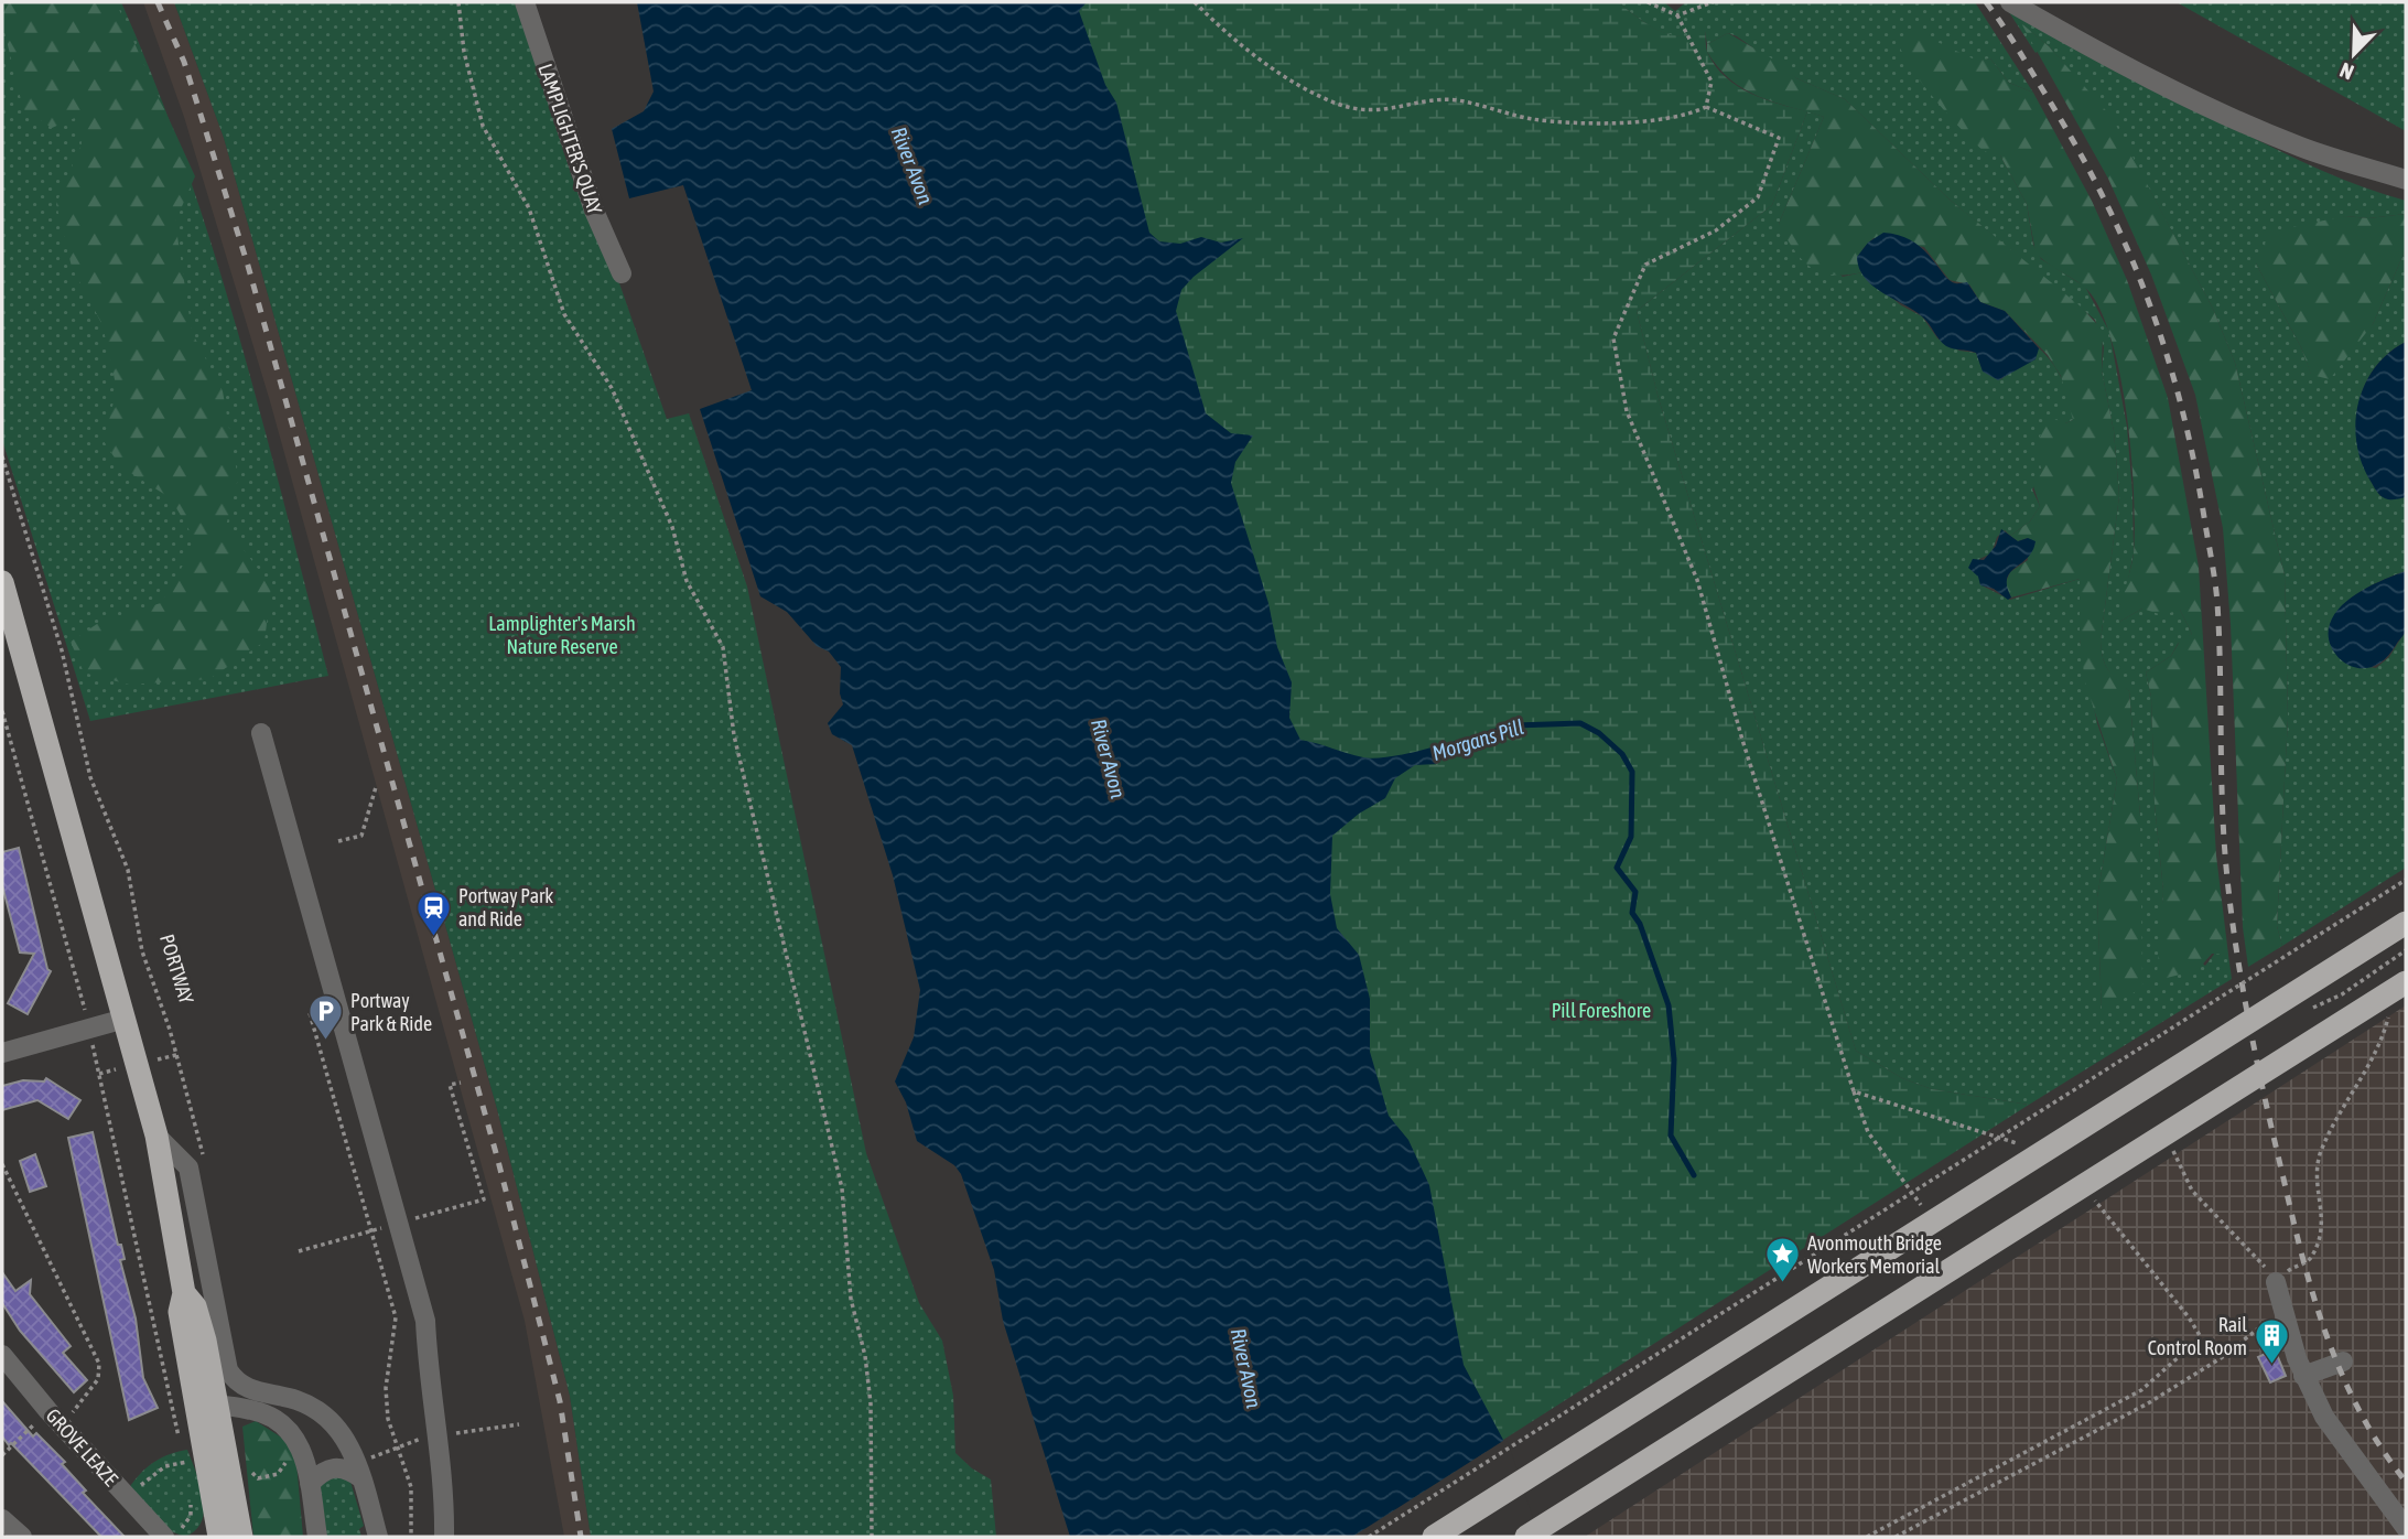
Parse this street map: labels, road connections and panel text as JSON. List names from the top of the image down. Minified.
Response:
{"streets":{"street":["LAMPLIGHTER'S QUAY","GROVE LEAZE"],"path":["PORTWAY"]},"water":["River Avon","Morgans Pill"],"parks":["Lamplighter's Marsh Nature Reserve","Pill Foreshore"],"places":{"station":["Portway Park and Ride"],"parking":["Portway Park & Ride"],"place":["Avonmouth Bridge Workers Memorial"],"building":["Rail Control Room"]},"north":"bottom left"}
